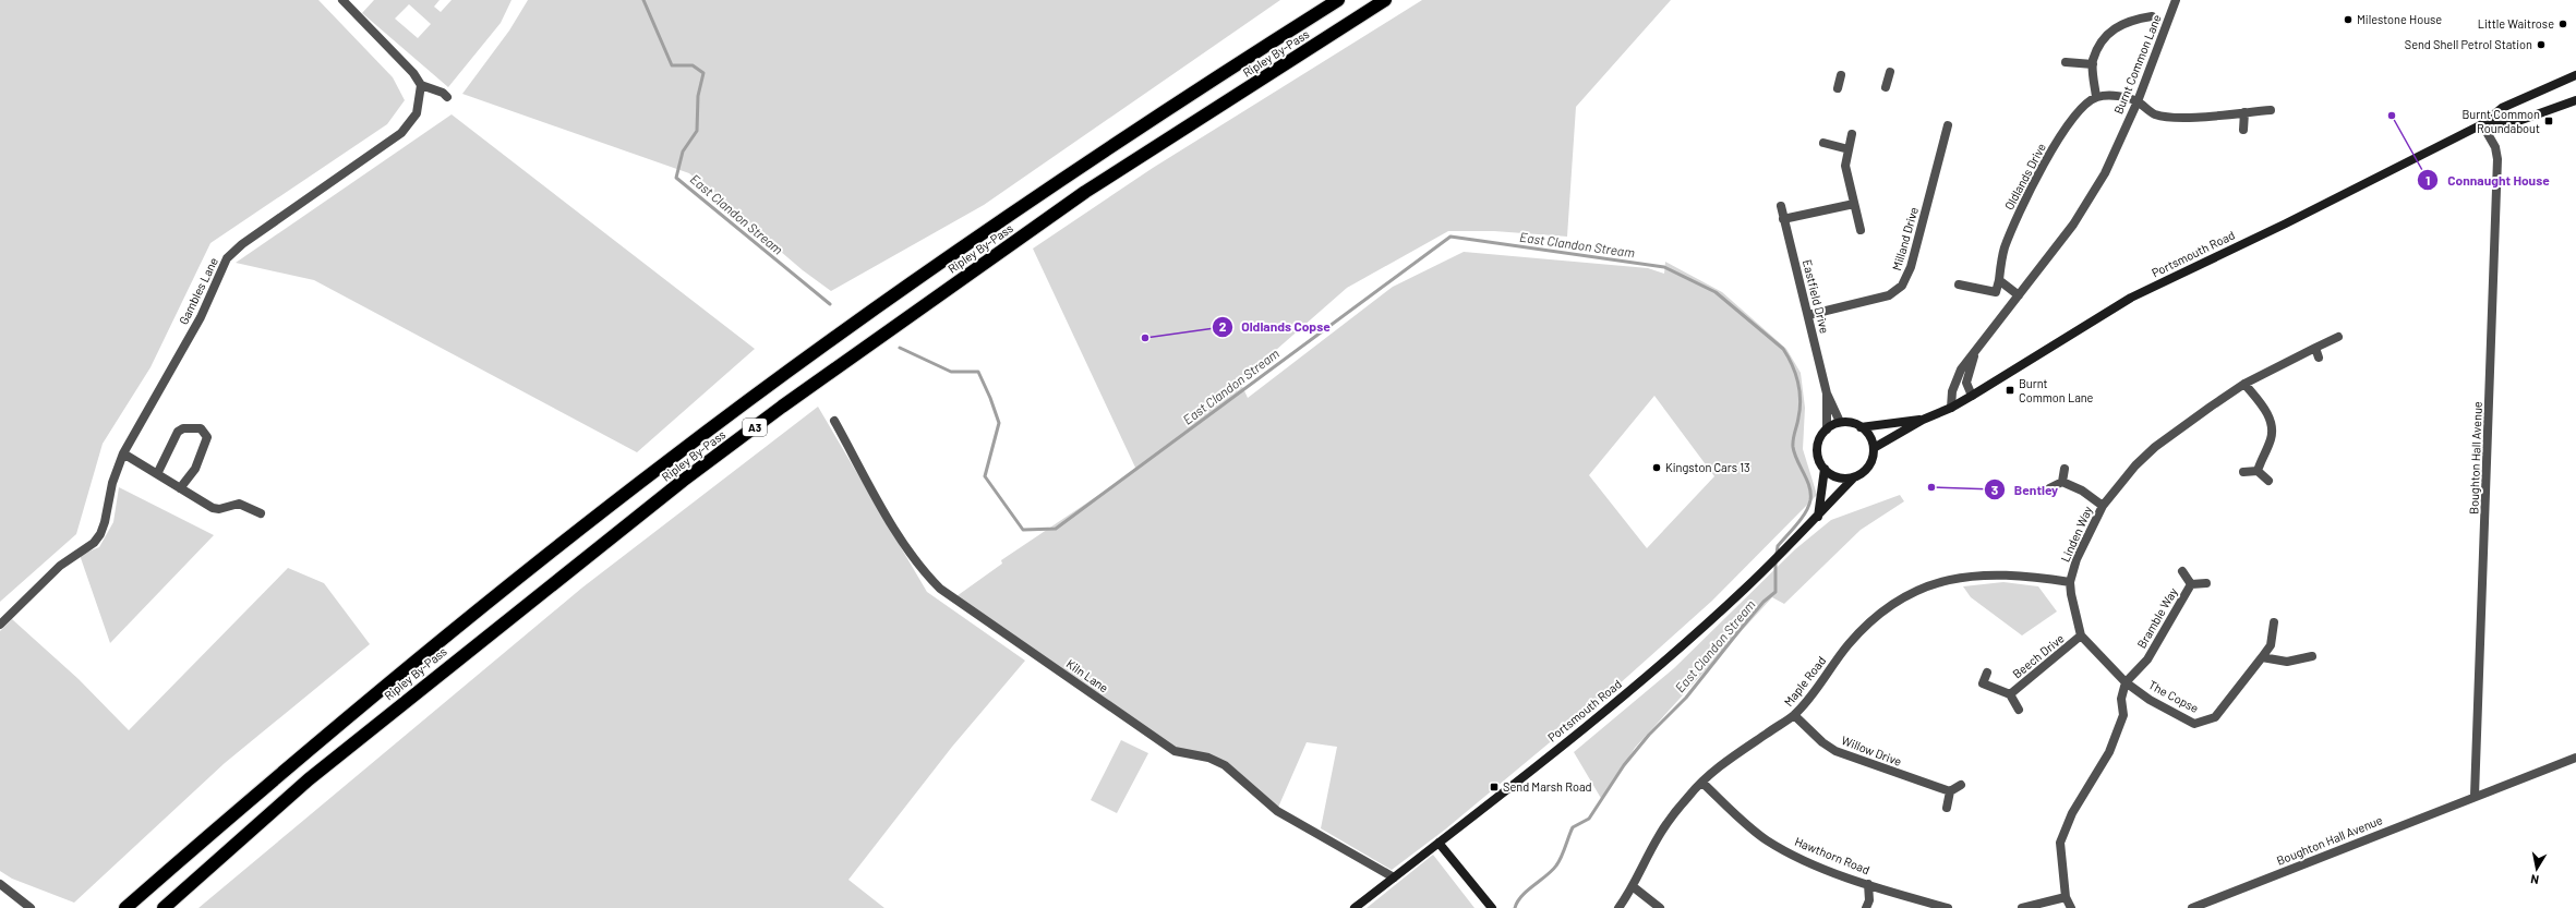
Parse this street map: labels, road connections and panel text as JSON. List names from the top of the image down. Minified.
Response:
{"streets":{"highway":["Ripley By-Pass","A3"],"main road":["Portsmouth Road"],"street":["Burnt Common Lane","Oldlands Drive","Milland Drive","Gambles Lane","Eastfield Drive","Boughton Hall Avenue","Linden Way","Bramble Way","Beech Drive","Kiln Lane","Maple Road","The Copse","Willow Drive","Hawthorn Road"]},"crossings":[["Burnt Common Lane","Portsmouth Road"],["Milland Drive","Eastfield Drive"],["Portsmouth Road","Eastfield Drive"],["Portsmouth Road","Boughton Hall Avenue"],["Portsmouth Road","Kiln Lane"],["Linden Way","Bramble Way"],["Linden Way","Beech Drive"],["Linden Way","Maple Road"],["Linden Way","The Copse"],["Bramble Way","The Copse"],["Maple Road","Willow Drive"],["Maple Road","Hawthorn Road"]],"water":["East Clandon Stream"],"places":{"other":["Milestone House","Little Waitrose","Send Shell Petrol Station","Connaught House","Oldlands Copse","Kingston Cars 13","Bentley"],"transit":["Burnt Common Roundabout","Burnt Common Lane","Send Marsh Road"]},"north":"bottom"}
